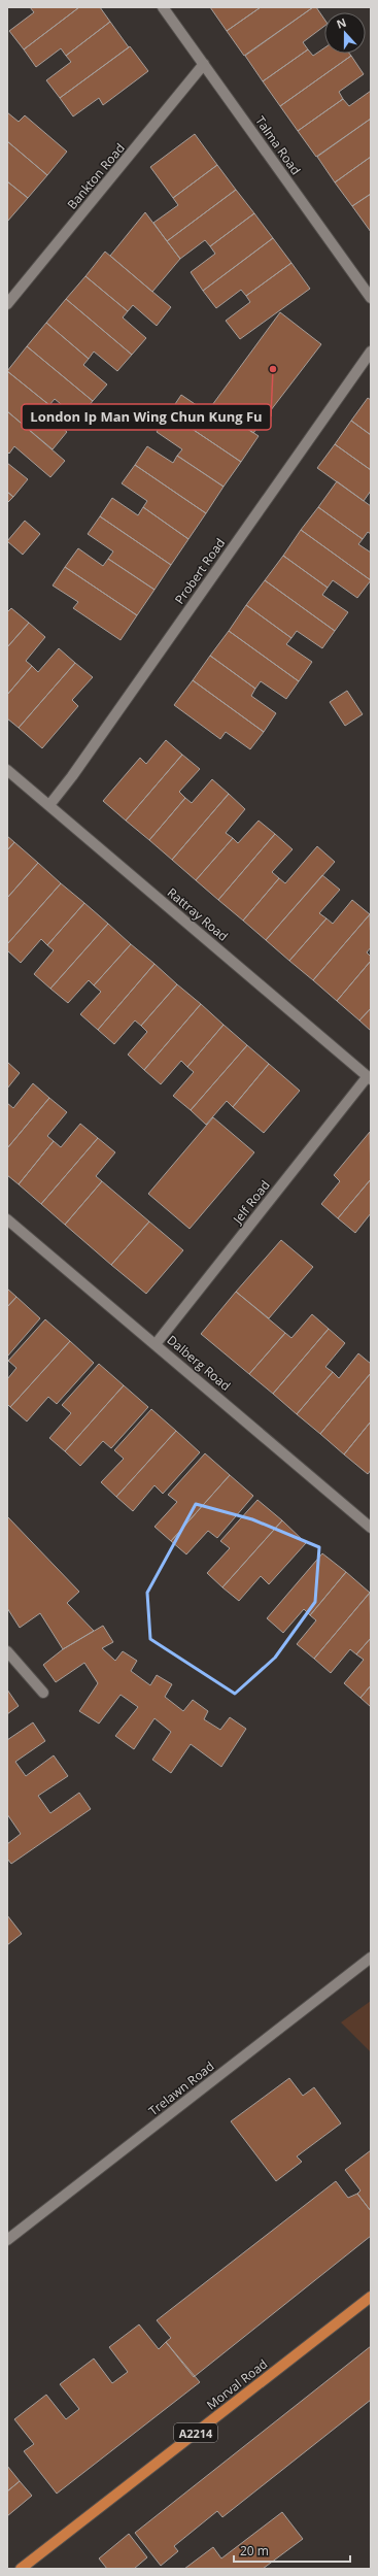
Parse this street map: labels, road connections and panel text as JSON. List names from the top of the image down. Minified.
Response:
{"streets":{"main road":["Morval Road","A2214"],"street":["Talma Road","Bankton Road","Probert Road","Rattray Road","Jelf Road","Dalberg Road","Trelawn Road"]},"crossings":[["Talma Road","Bankton Road"],["Probert Road","Rattray Road"],["Rattray Road","Jelf Road"],["Jelf Road","Dalberg Road"]],"places":["London Ip Man Wing Chun Kung Fu"],"scale_bar":"20 m","north":"top"}
